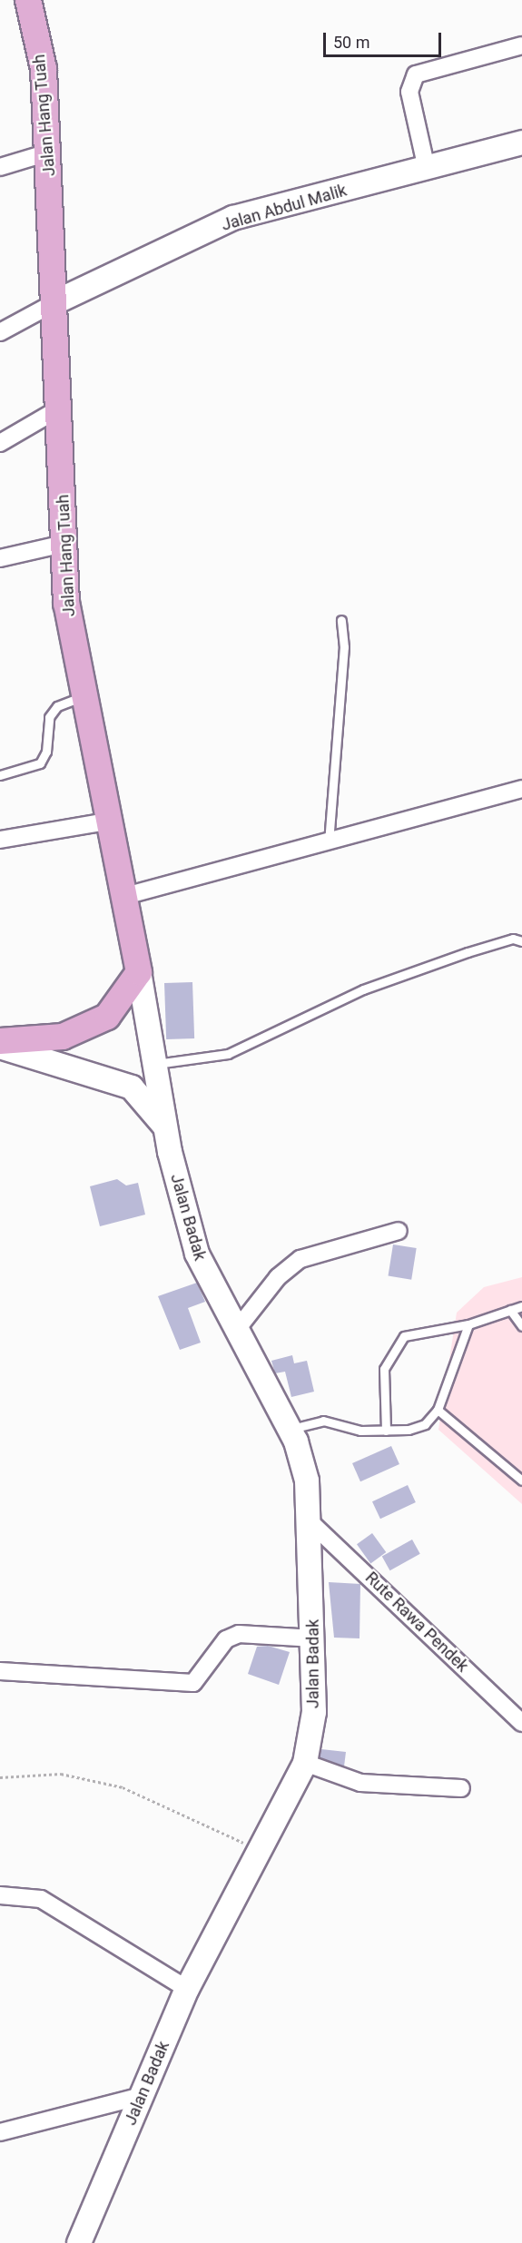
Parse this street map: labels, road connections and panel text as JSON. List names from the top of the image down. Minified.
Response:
{"streets":{"main road":["Jalan Hang Tuah"],"street":["Jalan Abdul Malik","Jalan Badak","Rute Rawa Pendek"]},"crossings":[["Jalan Hang Tuah","Jalan Abdul Malik"],["Jalan Hang Tuah","Jalan Badak"],["Jalan Badak","Rute Rawa Pendek"]],"scale_bar":"50 m"}
